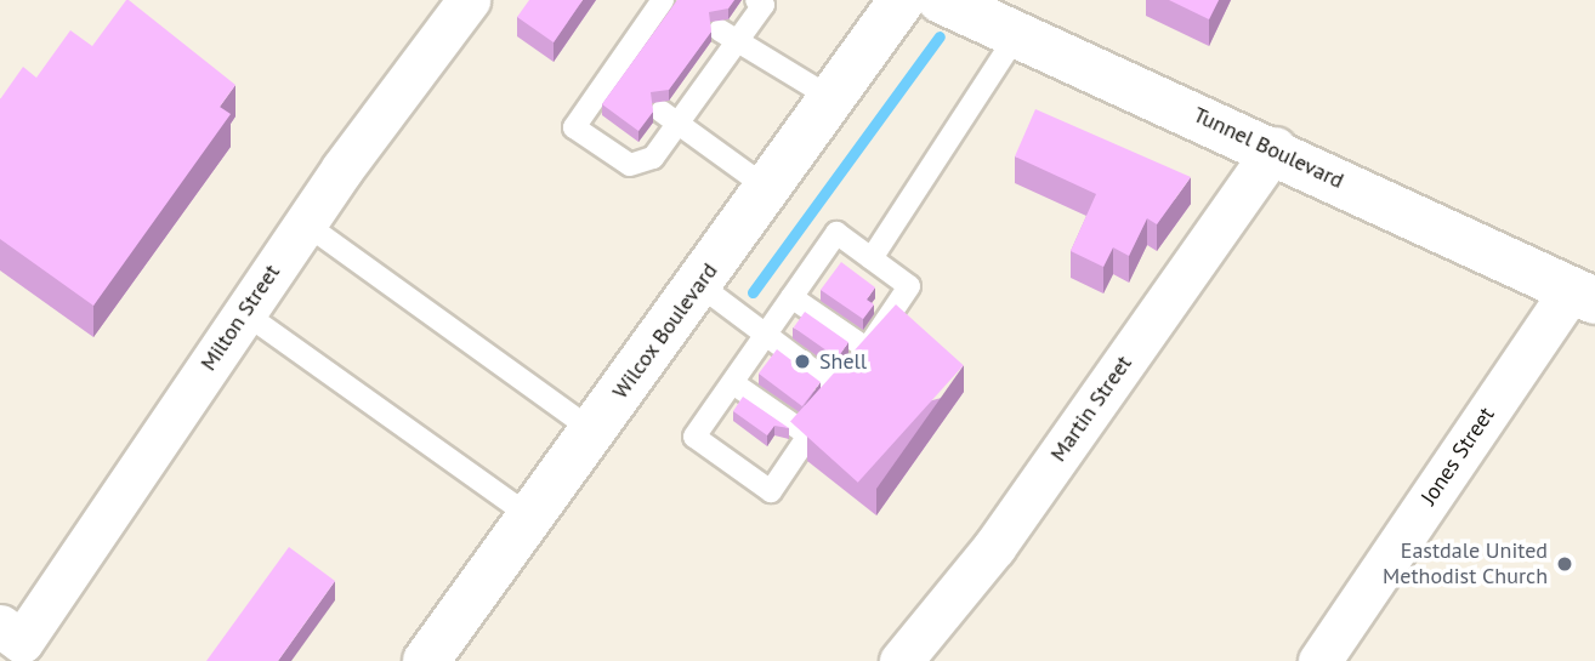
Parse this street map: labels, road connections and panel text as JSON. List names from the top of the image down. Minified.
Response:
{"streets":{"main road":["Tunnel Boulevard","Wilcox Boulevard"],"street":["Milton Street","Martin Street","Jones Street"]},"crossings":[["Tunnel Boulevard","Martin Street"],["Tunnel Boulevard","Jones Street"]],"places":["Shell","Eastdale United Methodist Church"]}
